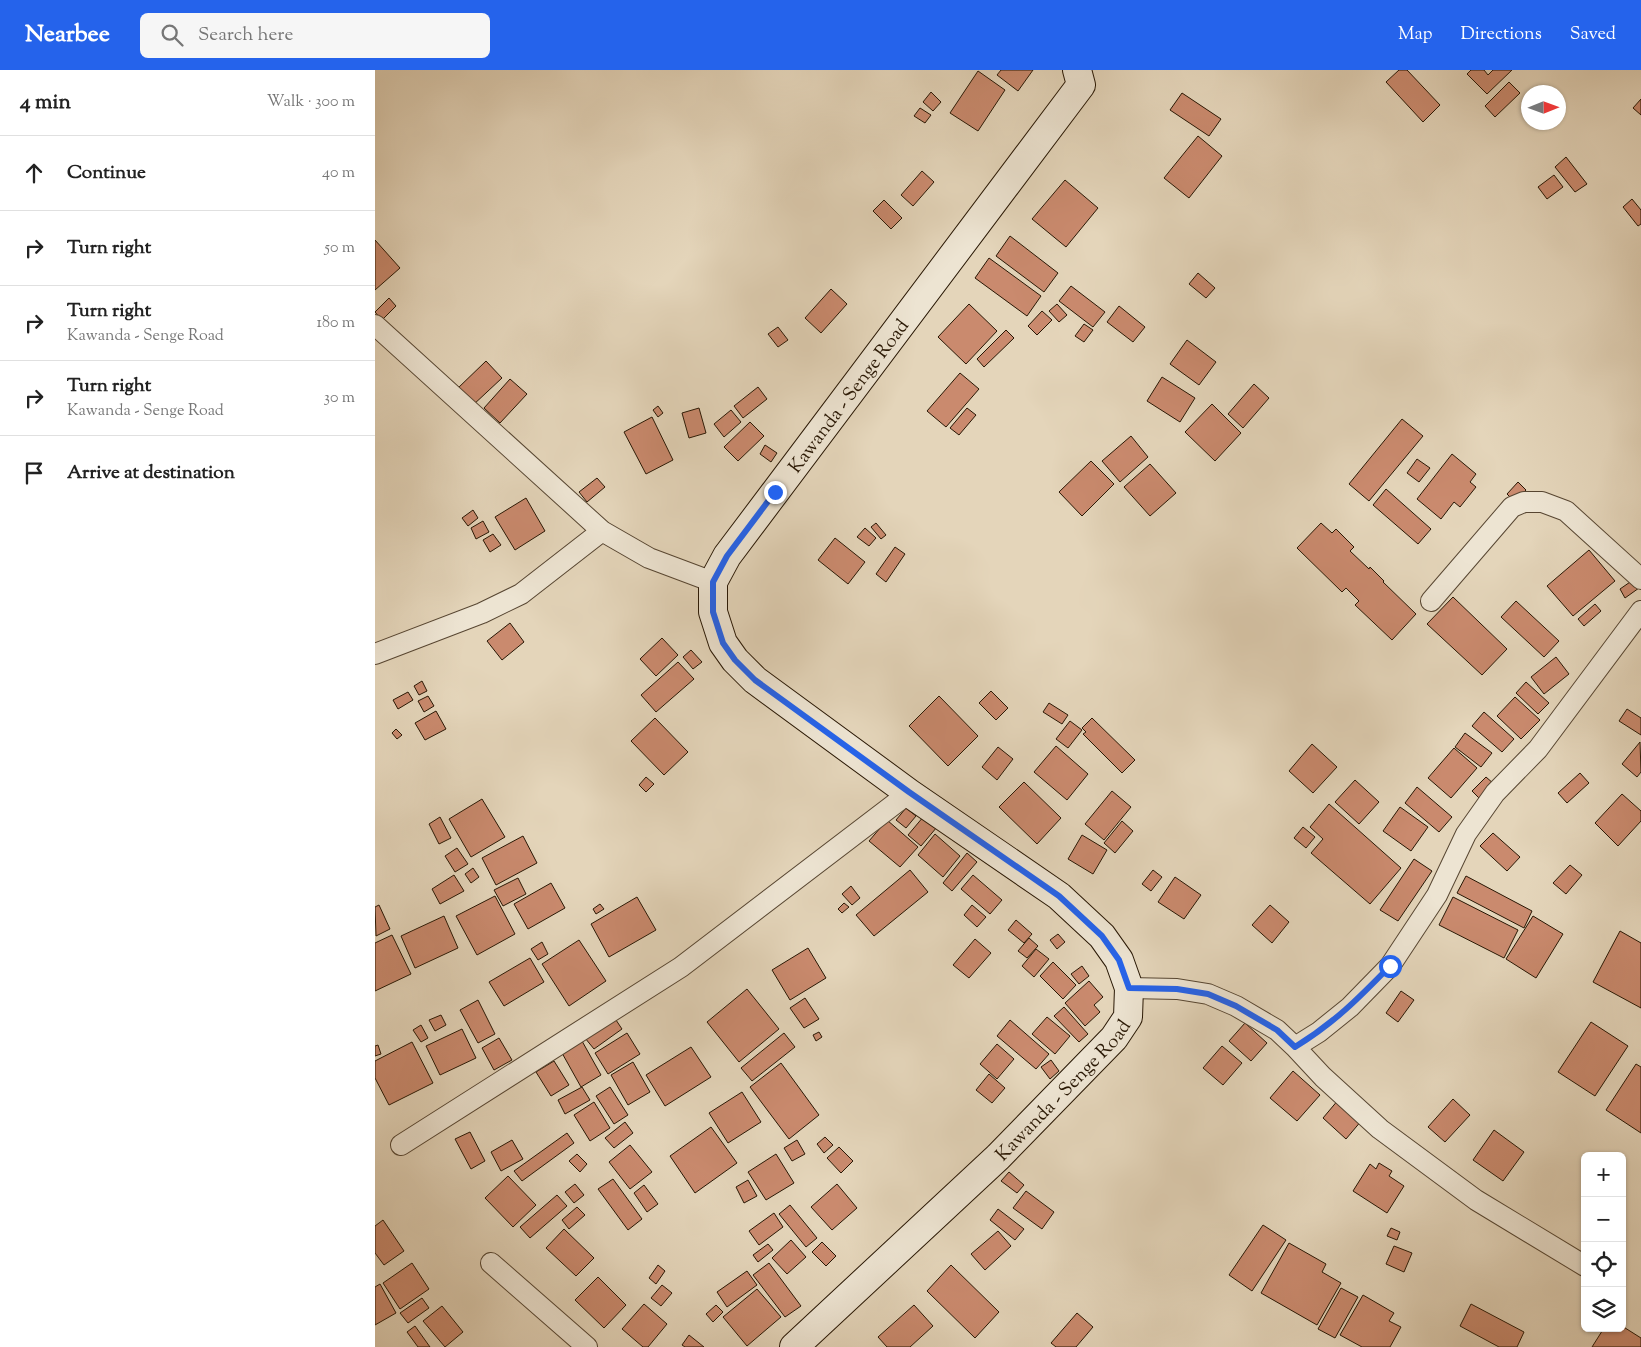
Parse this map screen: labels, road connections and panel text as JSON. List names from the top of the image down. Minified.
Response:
{"streets":{"street":["Kawanda - Senge Road"]},"north":"right","page":{"header":"Nearbee","search":"Search here","nav":["Map","Directions","Saved"],"heading":["4 min","Walk · 300 m"],"list":[["Continue","40 m"],["Turn right","50 m"],["Turn right","Kawanda - Senge Road","180 m"],["Turn right","Kawanda - Senge Road","30 m"],"Arrive at destination"],"map_buttons":["+","−"]}}
